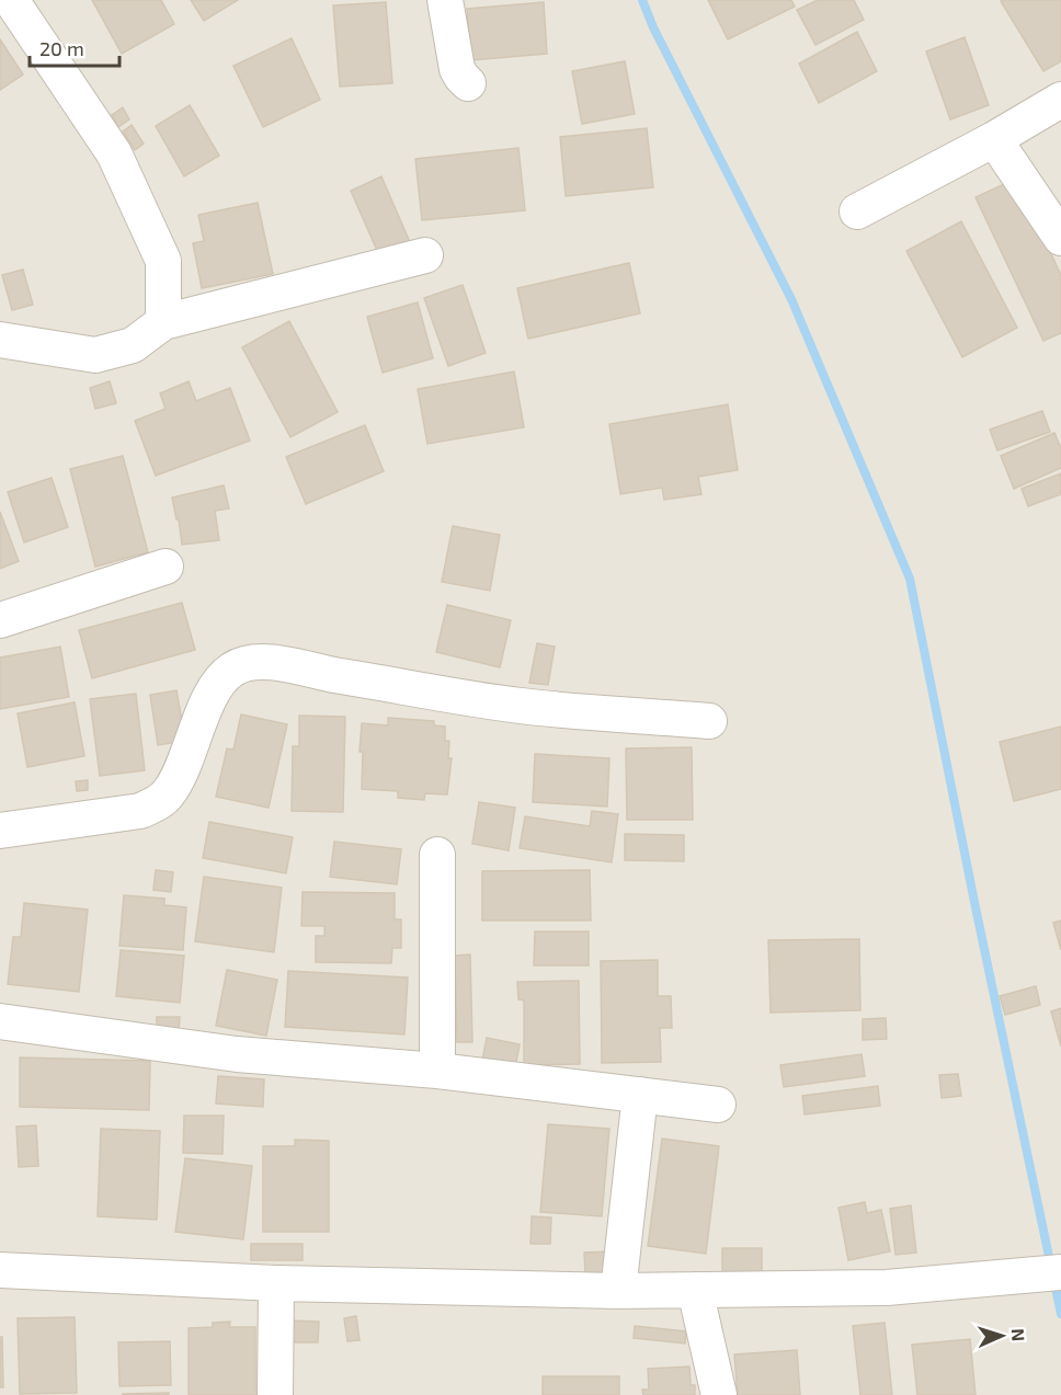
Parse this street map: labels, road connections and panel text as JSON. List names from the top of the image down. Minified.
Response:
{"scale_bar":"20 m","north":"right"}
